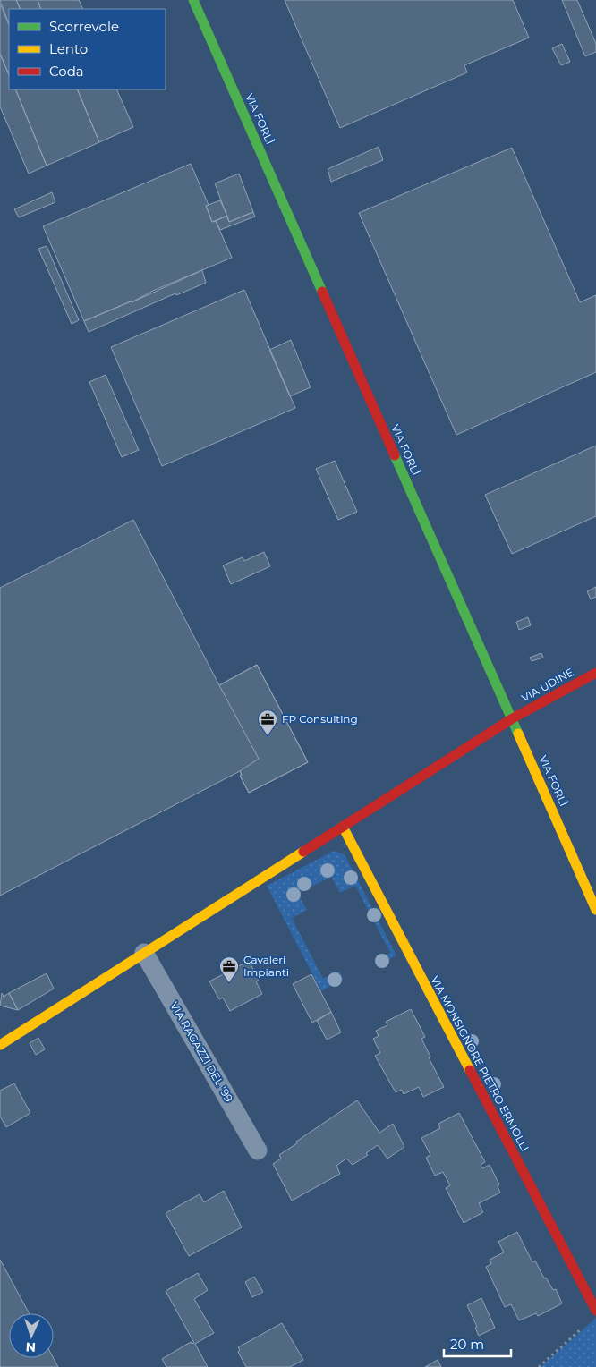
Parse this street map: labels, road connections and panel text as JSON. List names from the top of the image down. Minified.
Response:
{"streets":{"street":["VIA FORLÌ","VIA UDINE","VIA RAGAZZI DEL '99","VIA MONSIGNORE PIETRO ERMOLLI"]},"crossings":[["VIA FORLÌ","VIA UDINE"],["VIA UDINE","VIA RAGAZZI DEL '99"],["VIA UDINE","VIA MONSIGNORE PIETRO ERMOLLI"]],"places":{"office":["FP Consulting","Cavaleri Impianti"]},"legend":["Scorrevole","Lento","Coda"],"scale_bar":"20 m","north":"bottom"}
